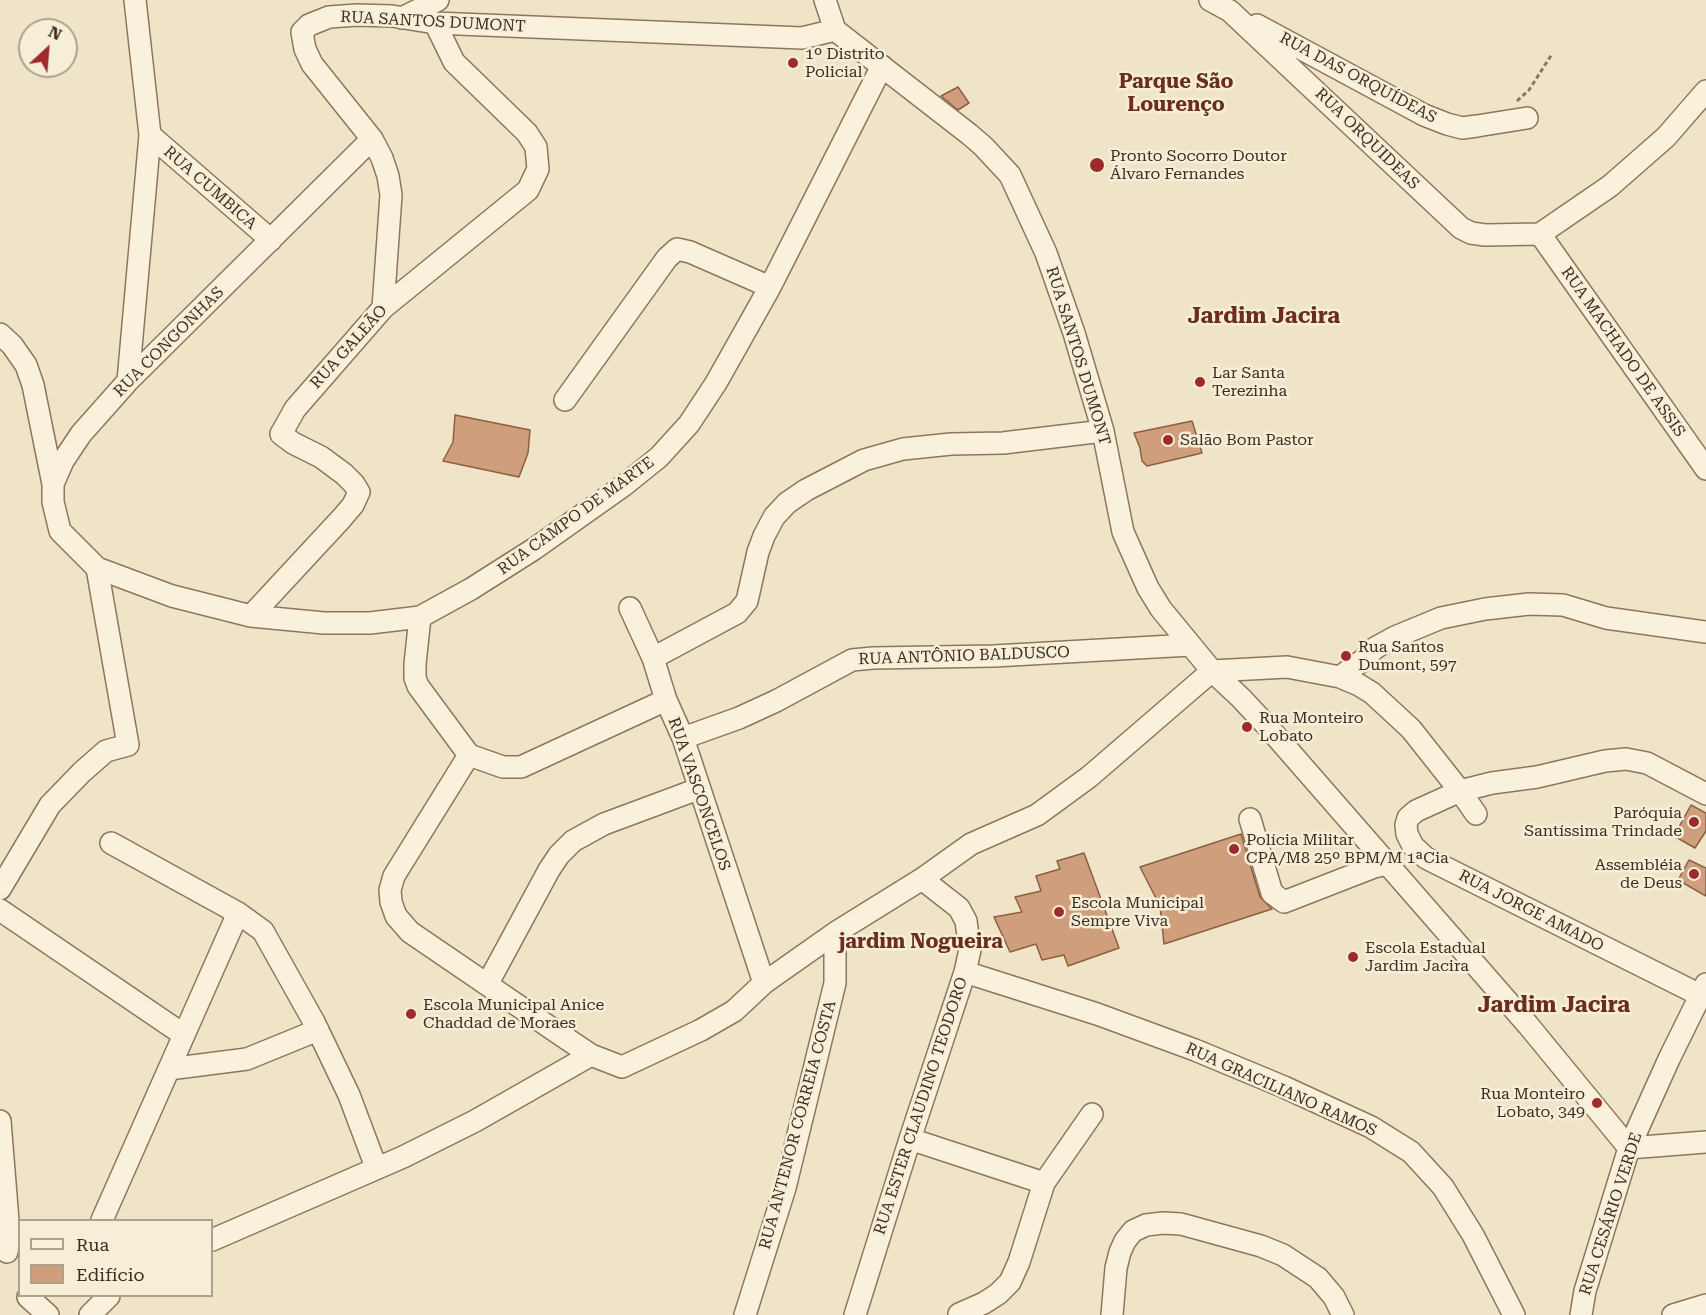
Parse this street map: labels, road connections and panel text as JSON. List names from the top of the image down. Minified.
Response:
{"streets":{"street":["RUA SANTOS DUMONT","RUA DAS ORQUÍDEAS","RUA ORQUIDEAS","RUA CUMBICA","RUA CONGONHAS","RUA GALEÃO","RUA MACHADO DE ASSIS","RUA CAMPO DE MARTE","RUA ANTÔNIO BALDUSCO","RUA VASCONCELOS","RUA JORGE AMADO","RUA GRACILIANO RAMOS","RUA ESTER CLAUDINO TEODORO","RUA ANTENOR CORREIA COSTA","RUA CESÁRIO VERDE"]},"crossings":[["RUA SANTOS DUMONT","RUA CONGONHAS"],["RUA SANTOS DUMONT","RUA GALEÃO"],["RUA SANTOS DUMONT","RUA CAMPO DE MARTE"],["RUA SANTOS DUMONT","RUA ANTÔNIO BALDUSCO"],["RUA DAS ORQUÍDEAS","RUA ORQUIDEAS"],["RUA ORQUIDEAS","RUA MACHADO DE ASSIS"],["RUA CUMBICA","RUA CONGONHAS"],["RUA GALEÃO","RUA CAMPO DE MARTE"],["RUA ANTÔNIO BALDUSCO","RUA VASCONCELOS"],["RUA JORGE AMADO","RUA CESÁRIO VERDE"],["RUA GRACILIANO RAMOS","RUA ESTER CLAUDINO TEODORO"]],"districts":["Parque São Lourenço","Jardim Jacira","jardim Nogueira","Jardim Jacira"],"places":["1º Distrito Policial","Pronto Socorro Doutor Álvaro Fernandes","Lar Santa Terezinha","Salão Bom Pastor","Rua Santos Dumont, 597","Rua Monteiro Lobato","Paróquia Santíssima Trindade","Polícia Militar CPA/M8 25º BPM/M 1ªCia","Assembléia de Deus","Escola Municipal Sempre Viva","Escola Estadual Jardim Jacira","Escola Municipal Anice Chaddad de Moraes","Rua Monteiro Lobato, 349"],"legend":["Rua","Edifício"],"north":"top right"}
